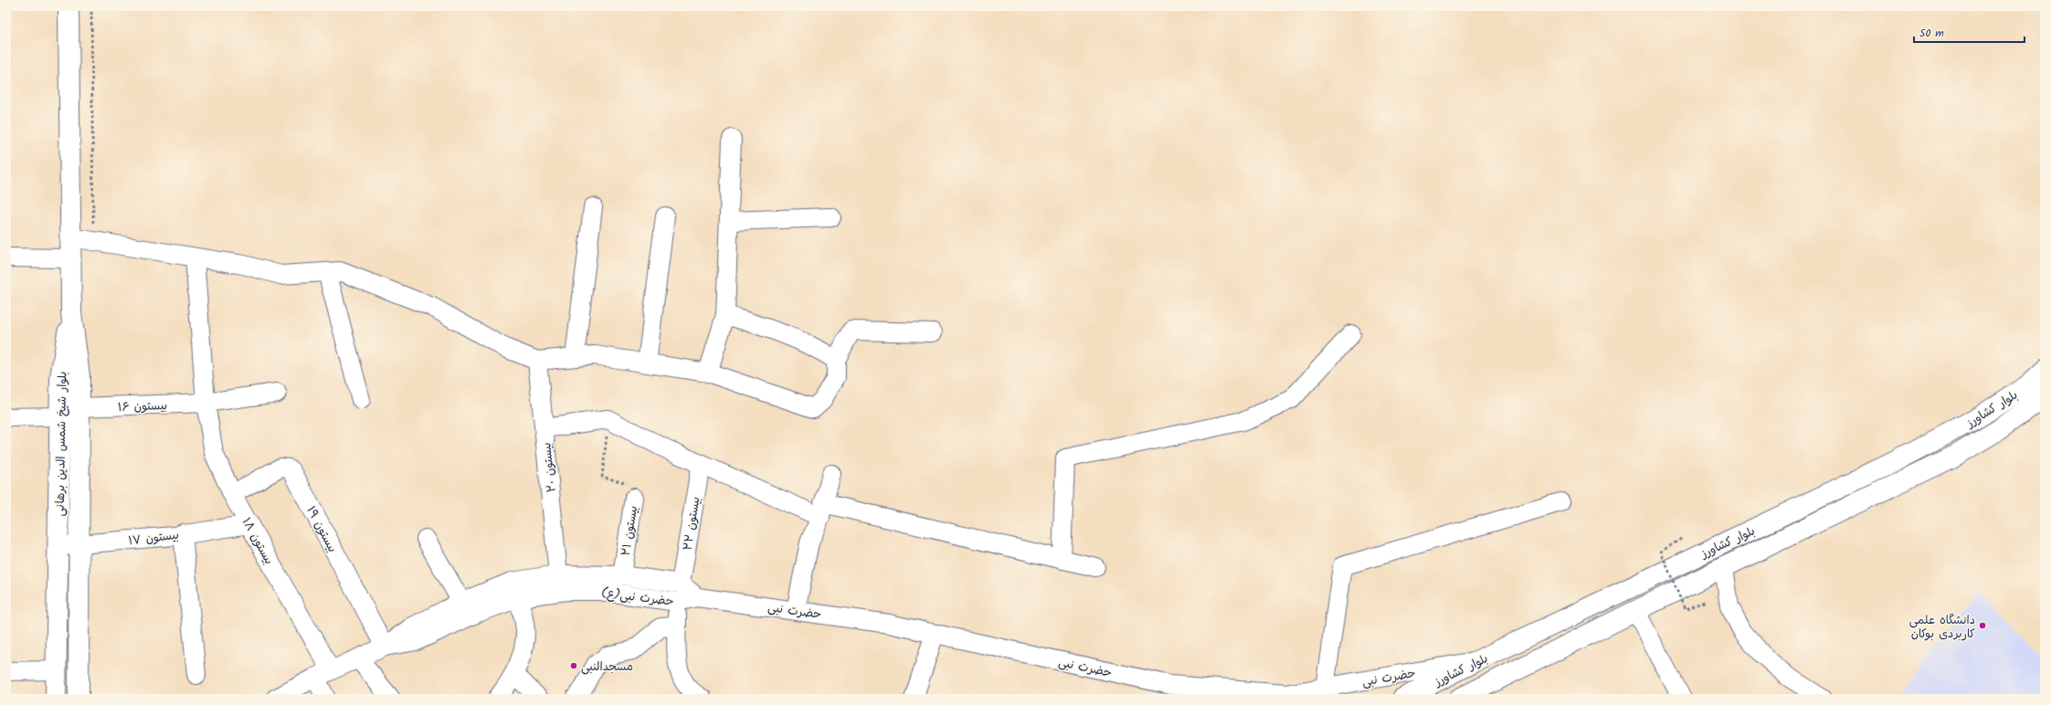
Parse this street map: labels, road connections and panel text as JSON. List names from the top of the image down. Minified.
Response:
{"streets":{"main road":["بلوار کشاورز","بلوار شیخ شمس الدین برهانی"],"street":["بیستون ۱۶","بیستون ۲۰","بیستون ۲۲","بیستون ۱۹","بیستون ۲۱","بیستون ۱۷","بیستون ۱۸","حضرت نبی(ع)","حضرت نبی"]},"crossings":[["بیستون ۱۶","بلوار شیخ شمس الدین برهانی"],["بیستون ۱۶","بیستون ۱۸"],["بلوار کشاورز","حضرت نبی"],["بلوار شیخ شمس الدین برهانی","بیستون ۱۷"],["بیستون ۲۰","حضرت نبی(ع)"],["بیستون ۲۲","حضرت نبی(ع)"],["بیستون ۱۹","بیستون ۱۸"],["بیستون ۱۹","حضرت نبی(ع)"],["بیستون ۲۱","حضرت نبی(ع)"],["بیستون ۱۷","بیستون ۱۸"],["بیستون ۱۸","حضرت نبی(ع)"],["حضرت نبی(ع)","حضرت نبی"]],"places":["دانشگاه علمی کاربردی بوکان","مسجدالنبی"],"scale_bar":"50 m"}
